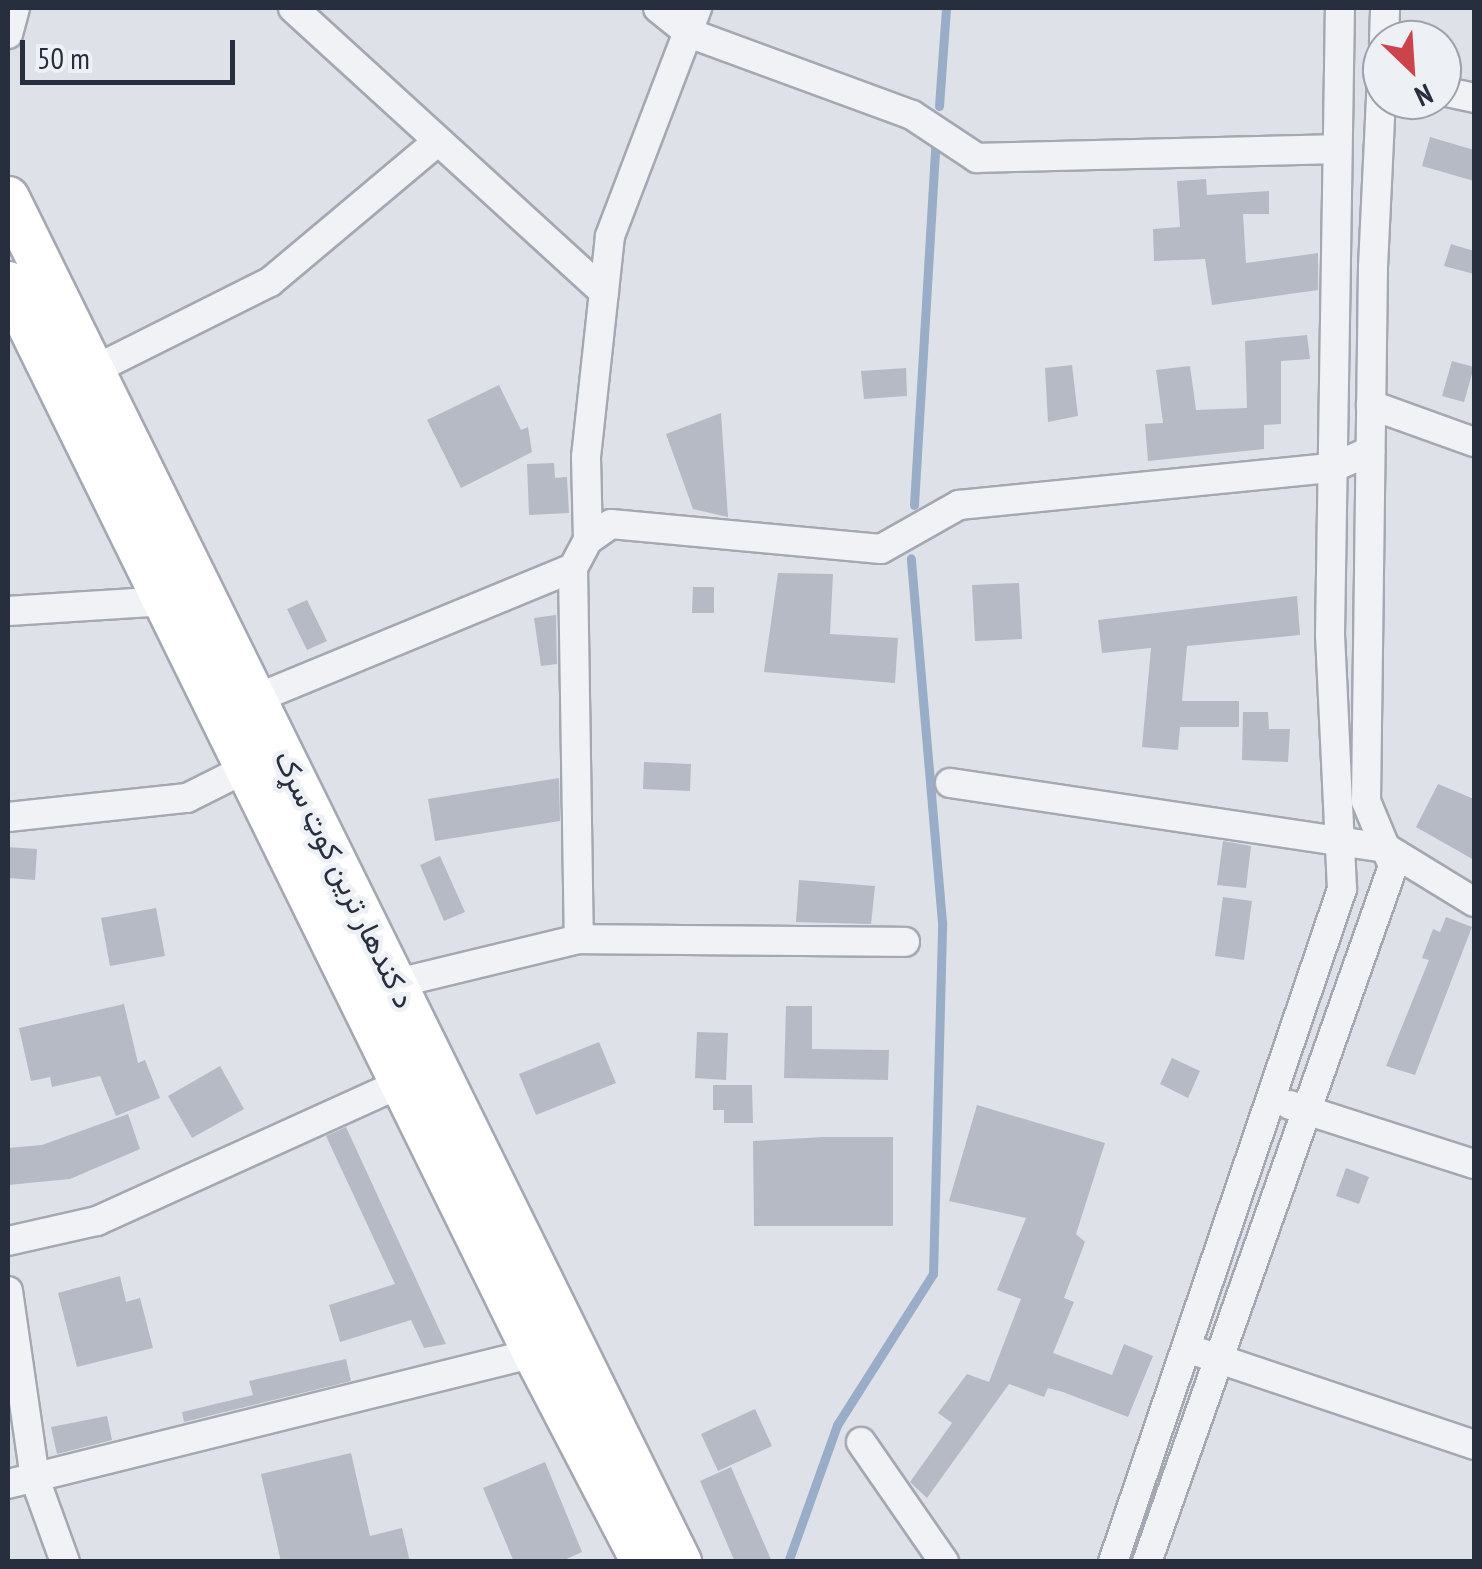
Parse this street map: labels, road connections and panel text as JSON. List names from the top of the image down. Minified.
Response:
{"streets":{"main road":["د کندهار ترين کوټ سړک"]},"scale_bar":"50 m","north":"bottom right"}
